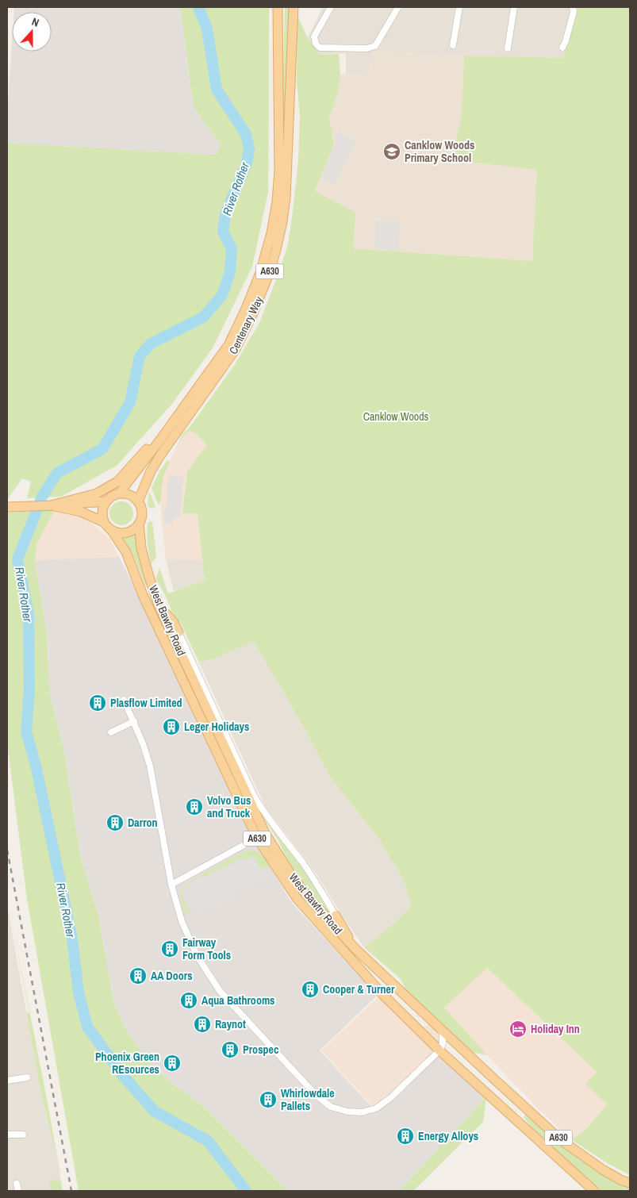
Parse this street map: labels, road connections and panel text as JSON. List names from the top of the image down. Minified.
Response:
{"streets":{"main road":["A630","Centenary Way","West Bawtry Road"]},"crossings":[["A630","Centenary Way"],["A630","West Bawtry Road"],["Centenary Way","West Bawtry Road"]],"water":["River Rother"],"parks":["Canklow Woods"],"places":{"school or university":["Canklow Woods Primary School"],"building":["Plasflow Limited","Leger Holidays","Volvo Bus and Truck","Darron","Fairway Form Tools","AA Doors","Cooper & Turner","Aqua Bathrooms","Raynot","Prospec","Phoenix Green REsources","Whirlowdale Pallets","Energy Alloys"],"hotel":["Holiday Inn"]},"north":"top"}
